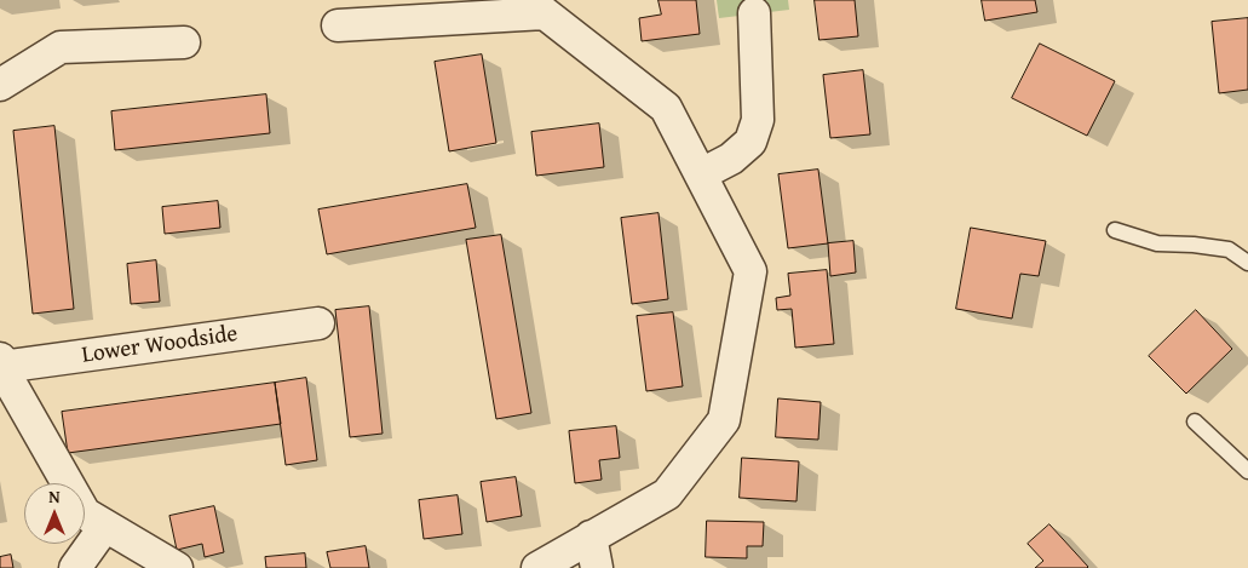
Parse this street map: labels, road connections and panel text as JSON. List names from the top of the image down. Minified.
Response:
{"streets":{"street":["Lower Woodside"]},"north":"top"}
